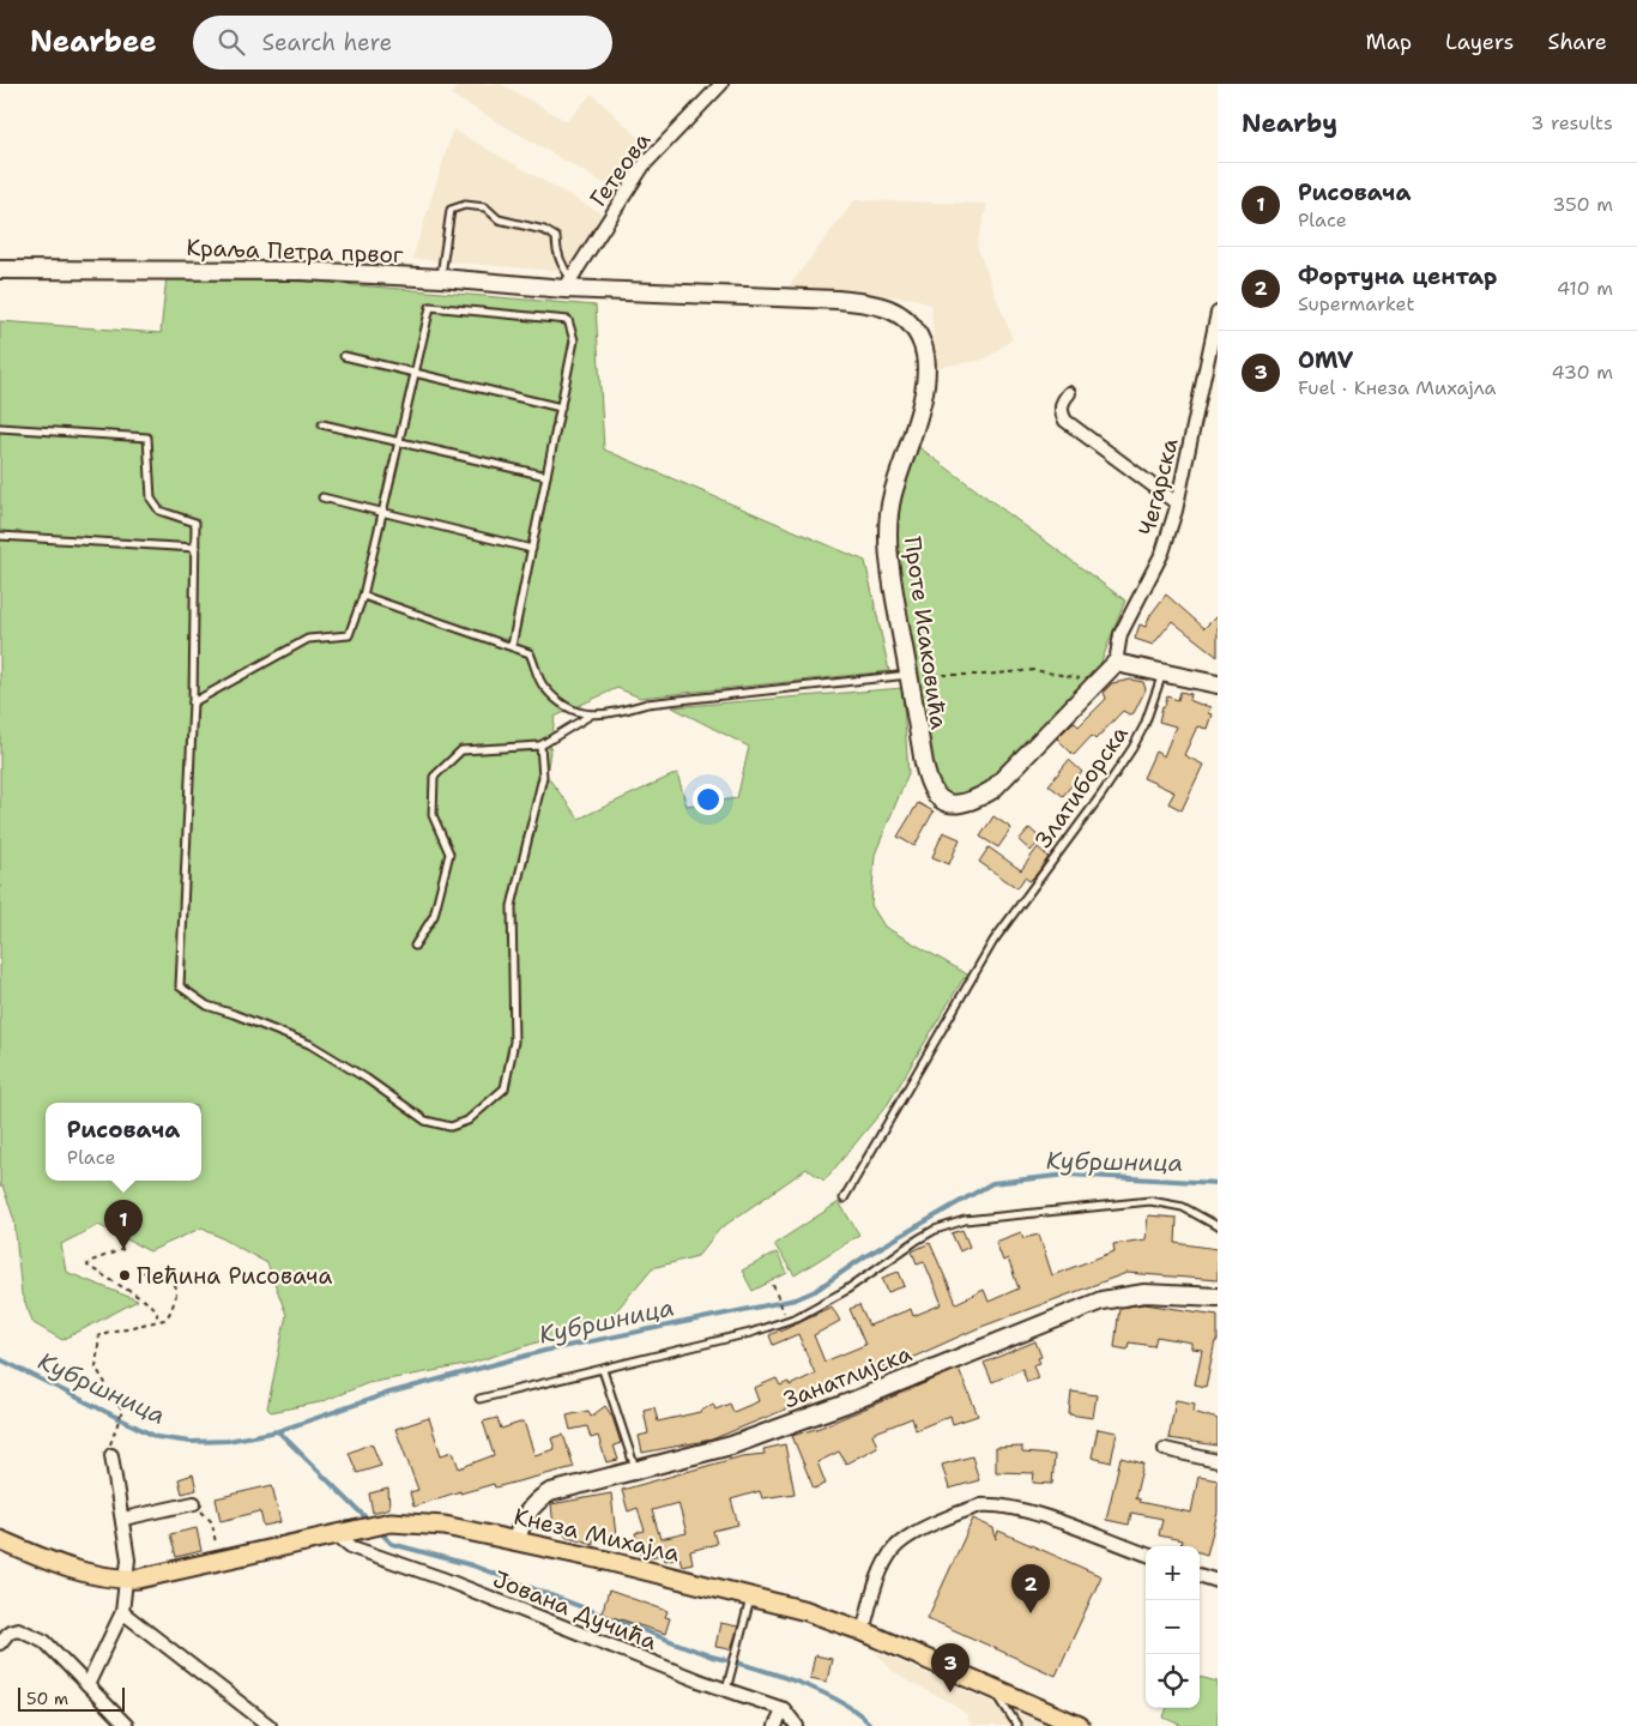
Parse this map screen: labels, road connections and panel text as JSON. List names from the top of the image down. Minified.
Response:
{"streets":{"main road":["Кнеза Михајла"],"street":["Гетеова","Краља Петра првог","Чегарска","Проте Исаковића","Занатлијска","Јована Дучића"],"lane":["Златиборска"]},"crossings":[["Гетеова","Краља Петра првог"],["Краља Петра првог","Проте Исаковића"],["Чегарска","Проте Исаковића"],["Занатлијска","Кнеза Михајла"],["Кнеза Михајла","Јована Дучића"]],"water":["Кубршница"],"places":["Пећина Рисовача"],"scale_bar":"50 m","page":{"header":"Nearbee","search":"Search here","nav":["Map","Layers","Share"],"heading":["Nearby","3 results"],"list":[{"mark":"1","name":"Рисовача","note":"Place","value":"350 m"},{"mark":"2","name":"Фортуна центар","note":"Supermarket","value":"410 m"},{"mark":"3","name":"OMV","note":"Fuel · Кнеза Михајла","value":"430 m"}],"popup":["Рисовача","Place"],"pins":["1","2","3"],"map_buttons":["+","−"],"scale":"50 m"}}
